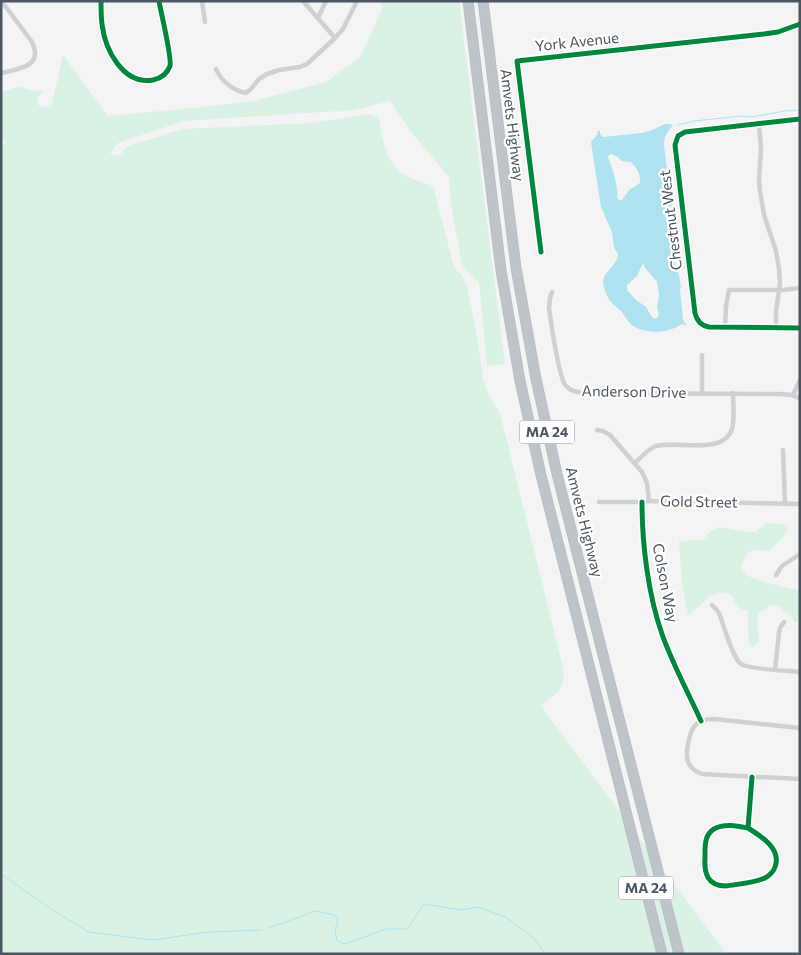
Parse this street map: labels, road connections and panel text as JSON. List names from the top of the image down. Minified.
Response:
{"streets":{"highway":["Amvets Highway","MA 24"],"street":["York Avenue","Chestnut West","Anderson Drive","Gold Street","Colson Way"]},"crossings":[["Gold Street","Colson Way"]]}
